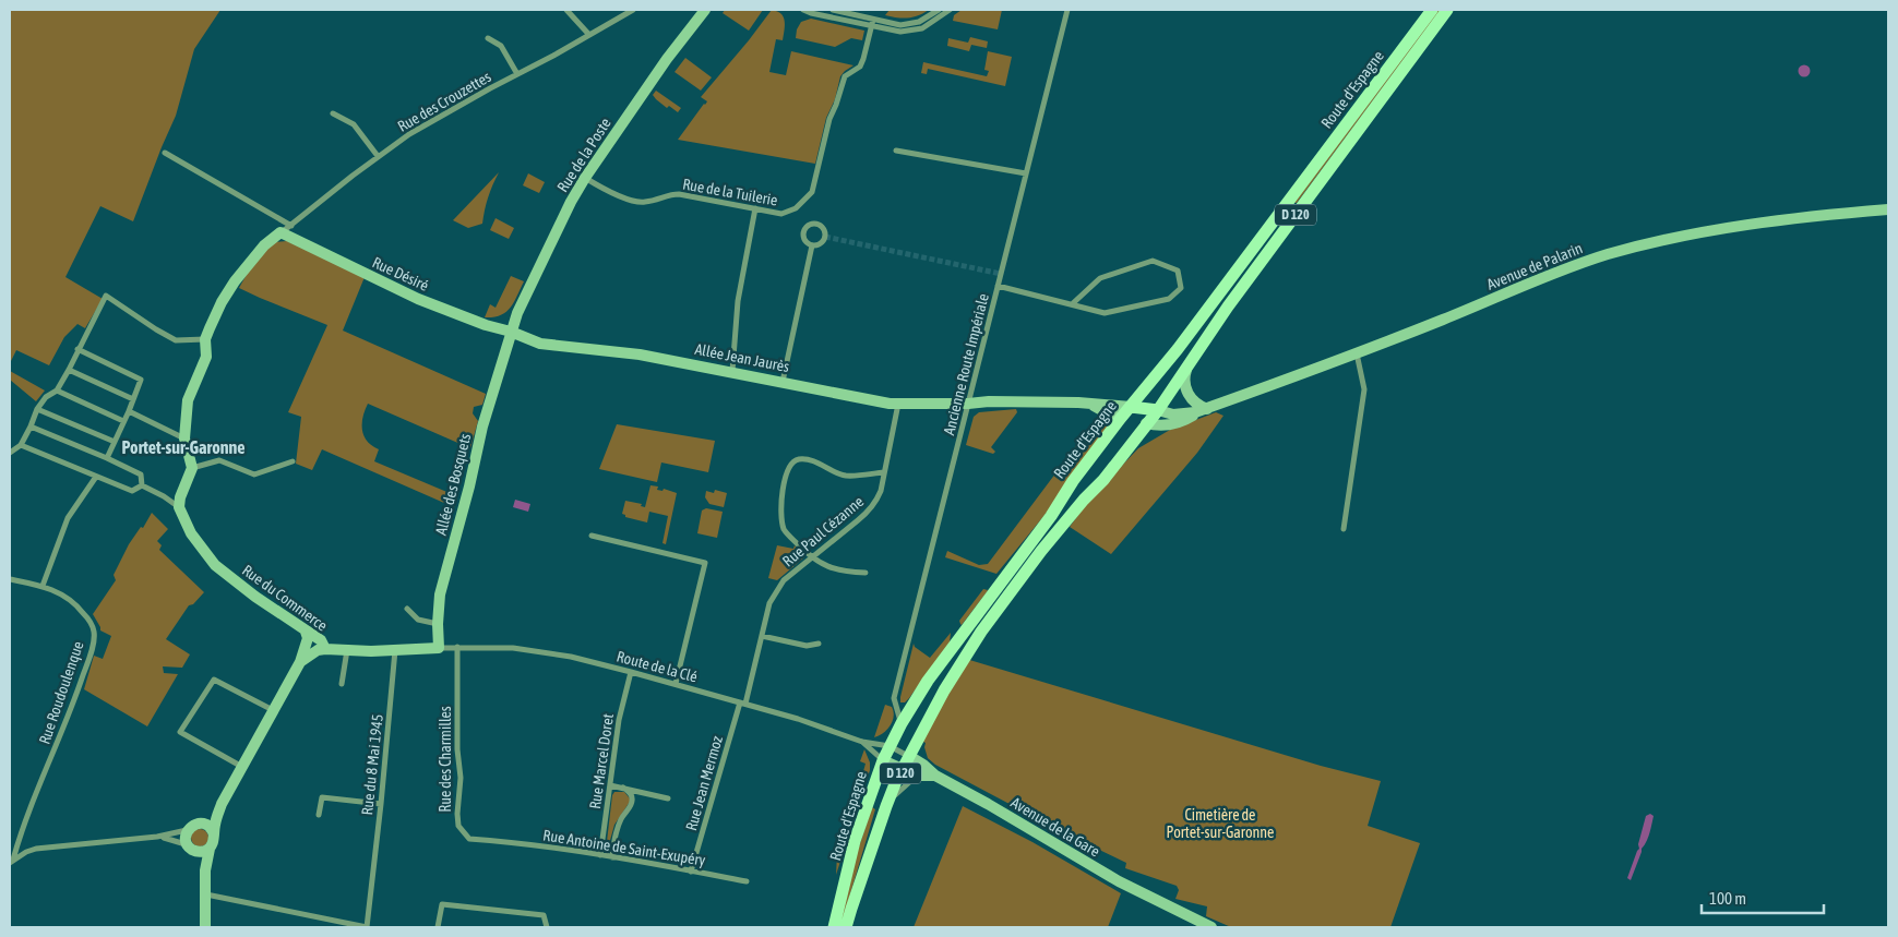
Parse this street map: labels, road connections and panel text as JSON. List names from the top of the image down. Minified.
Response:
{"streets":{"main road":["Route d'Espagne","D 120"],"street":["Rue des Crouzettes","Rue de la Poste","Rue de la Tuilerie","Avenue de Palarin","Rue Désiré","Allée Jean Jaurès","Ancienne Route Impériale","Allée des Bosquets","Rue Paul Cézanne","Rue du Commerce","Route de la Clé","Rue Roudoulenque","Rue des Charmilles","Rue Marcel Doret","Rue du 8 Mai 1945","Rue Jean Mermoz","Avenue de la Gare","Rue Antoine de Saint-Exupéry"]},"crossings":[["Route d'Espagne","Avenue de Palarin"],["Route d'Espagne","Allée Jean Jaurès"],["Route d'Espagne","Ancienne Route Impériale"],["Route d'Espagne","Route de la Clé"],["Route d'Espagne","Avenue de la Gare"],["Rue des Crouzettes","Rue Désiré"],["Rue de la Poste","Rue de la Tuilerie"],["Rue de la Poste","Rue Désiré"],["Rue de la Poste","Allée Jean Jaurès"],["Rue de la Poste","Allée des Bosquets"],["Rue Désiré","Allée Jean Jaurès"],["Rue Désiré","Allée des Bosquets"],["Allée Jean Jaurès","Ancienne Route Impériale"],["Allée Jean Jaurès","Allée des Bosquets"],["Allée Jean Jaurès","Rue Paul Cézanne"],["Allée des Bosquets","Rue du Commerce"],["Allée des Bosquets","Route de la Clé"],["Rue Paul Cézanne","Route de la Clé"],["Rue Paul Cézanne","Rue Jean Mermoz"],["Rue du Commerce","Route de la Clé"],["Rue du Commerce","Rue du 8 Mai 1945"],["Route de la Clé","Rue des Charmilles"],["Route de la Clé","Rue Marcel Doret"],["Route de la Clé","Rue Jean Mermoz"],["Rue des Charmilles","Rue Antoine de Saint-Exupéry"],["Rue Marcel Doret","Rue Antoine de Saint-Exupéry"],["Rue Jean Mermoz","Rue Antoine de Saint-Exupéry"]],"districts":["Portet-sur-Garonne"],"parks":["Cimetière de Portet-sur-Garonne"],"scale_bar":"100 m"}
